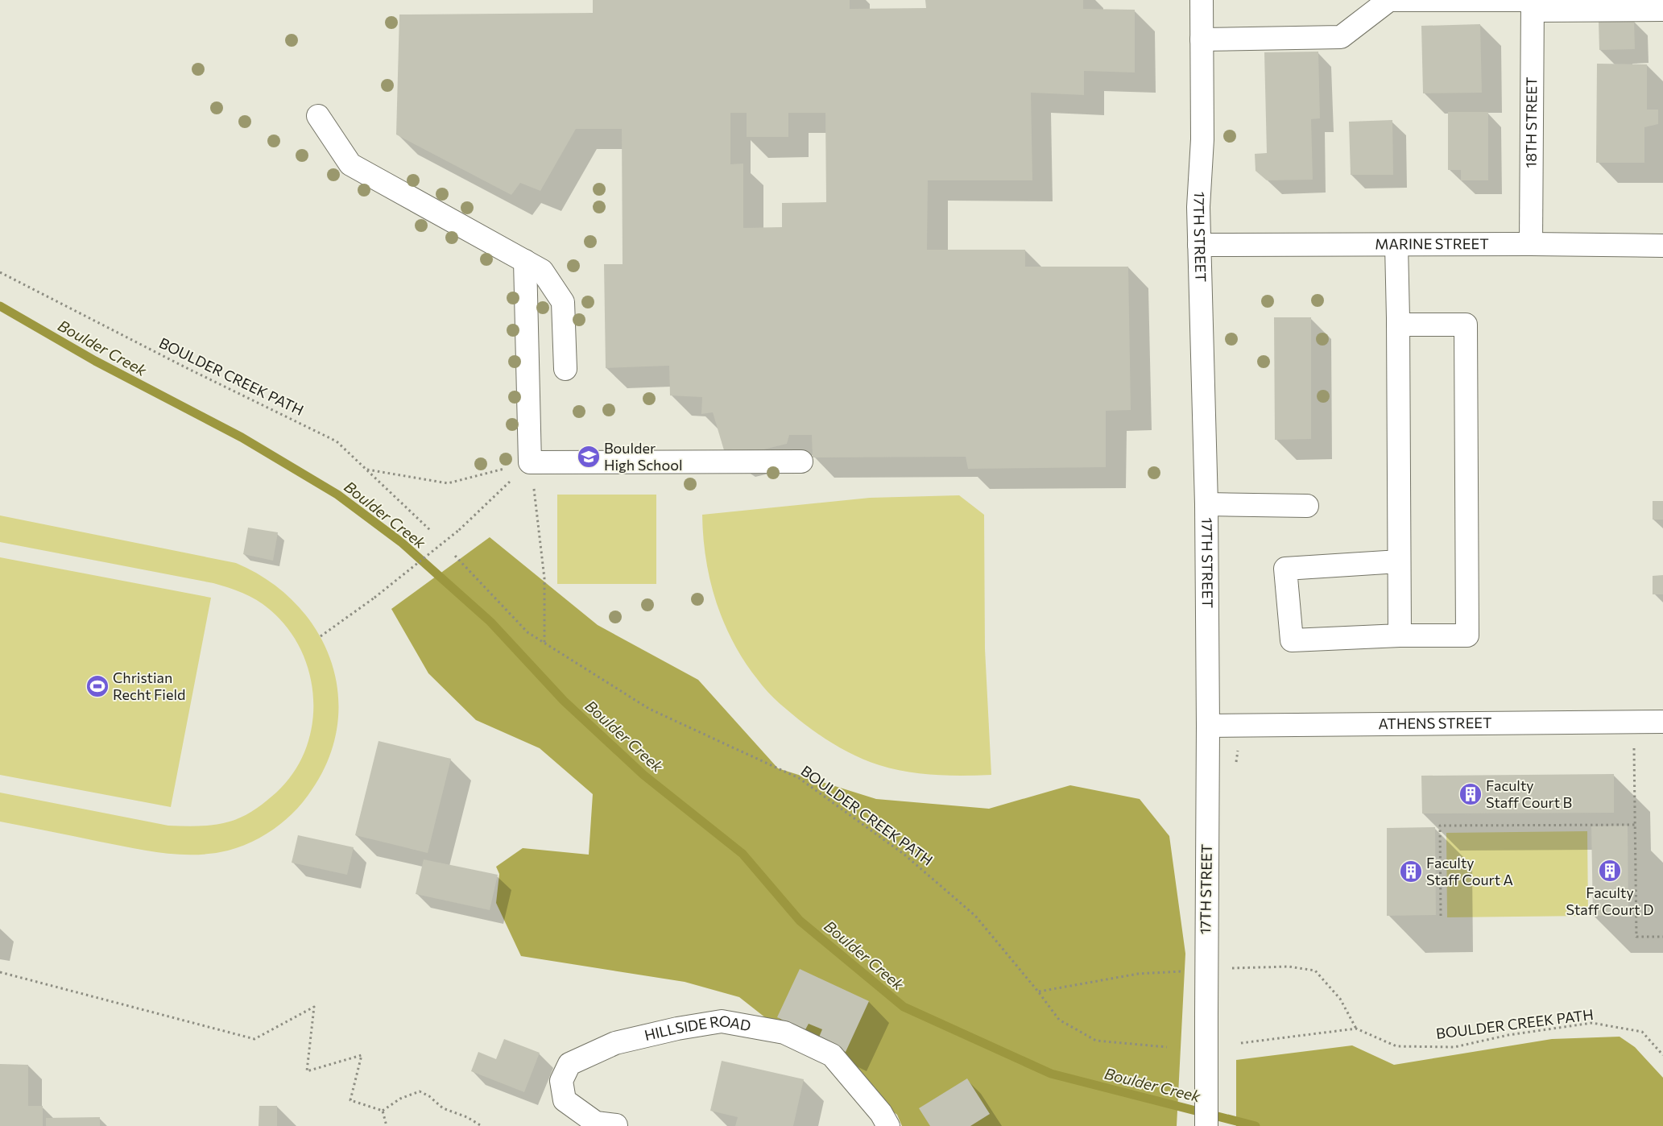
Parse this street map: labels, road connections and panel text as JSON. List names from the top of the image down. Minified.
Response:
{"streets":{"street":["18TH STREET","17TH STREET","MARINE STREET","ATHENS STREET","HILLSIDE ROAD"],"path":["BOULDER CREEK PATH"]},"crossings":[["18TH STREET","MARINE STREET"],["17TH STREET","MARINE STREET"],["17TH STREET","ATHENS STREET"]],"water":["Boulder Creek"],"places":{"school or university":["Boulder High School"],"sports":["Christian Recht Field"],"building":["Faculty Staff Court B","Faculty Staff Court D","Faculty Staff Court A"]}}
